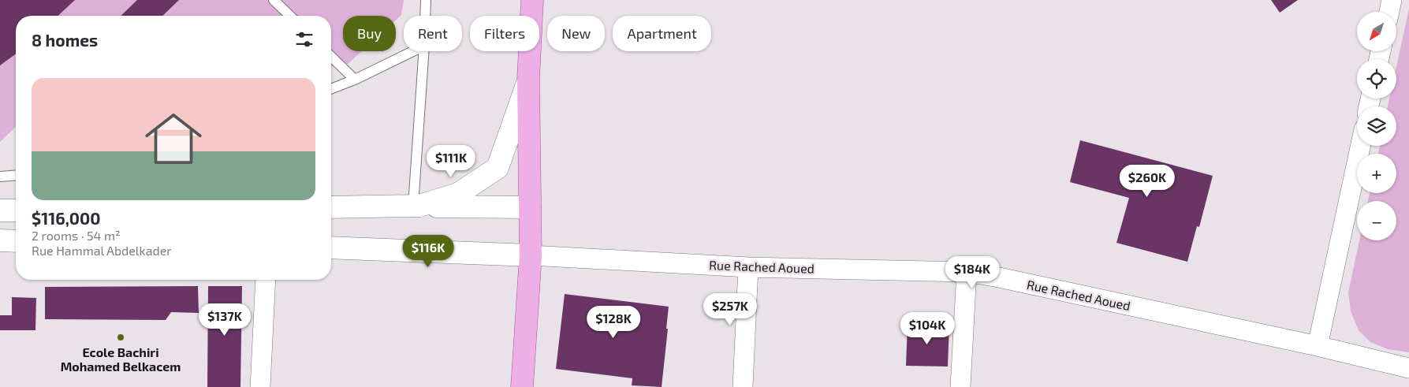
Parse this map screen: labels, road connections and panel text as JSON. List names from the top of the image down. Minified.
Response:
{"streets":{"street":["Rue Rached Aoued"]},"places":["Ecole Bachiri Mohamed Belkacem"],"north":"bottom left","page":{"map_buttons":["+","−"],"chip":["Buy","Rent","Filters","New","Apartment"],"heading":"8 homes","list":[{"name":"$116,000","note":"2 rooms · 54 m² · Rue Hammal Abdelkader"}],"price":["$111K","$260K","$116K","$184K","$257K","$137K","$128K","$104K"]}}
